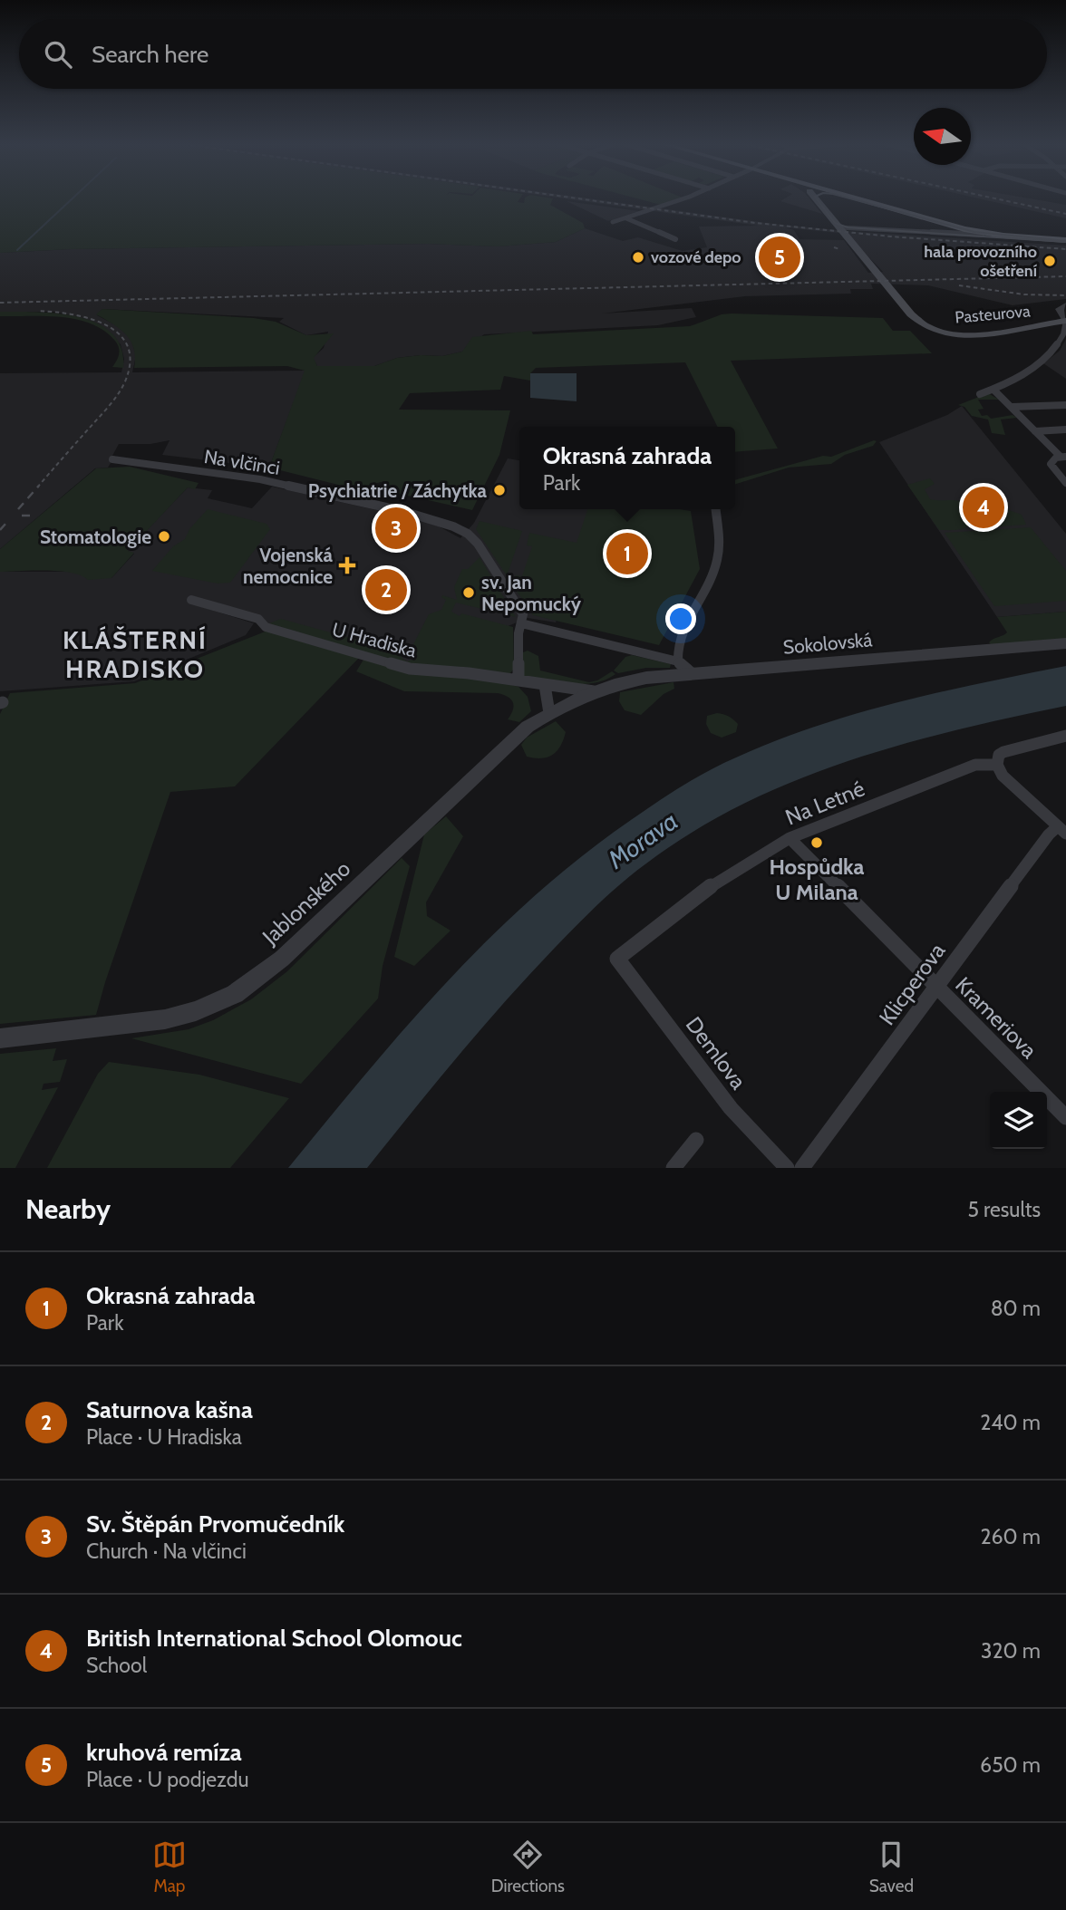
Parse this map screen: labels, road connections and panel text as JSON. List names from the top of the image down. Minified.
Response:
{"streets":{"main road":["Pasteurova"],"street":["Na vlčinci","U Hradiska","Sokolovská","Na Letné","Jablonského","Klicperova","Krameriova","Demlova"]},"crossings":[["U Hradiska","Sokolovská"],["U Hradiska","Jablonského"],["Sokolovská","Jablonského"],["Na Letné","Krameriova"],["Na Letné","Demlova"],["Klicperova","Krameriova"]],"districts":["KLÁŠTERNÍ HRADISKO"],"water":["Morava"],"places":{"other":["vozové depo","hala provozního ošetření","Psychiatrie / Záchytka","Stomatologie","sv. Jan Nepomucký","Hospůdka U Milana"],"health":["Vojenská nemocnice"]},"north":"left","page":{"search":"Search here","pins":["5","4","3","1","2"],"popup":["Okrasná zahrada","Park"],"heading":["Nearby","5 results"],"list":[{"mark":"1","name":"Okrasná zahrada","note":"Park","value":"80 m"},{"mark":"2","name":"Saturnova kašna","note":"Place · U Hradiska","value":"240 m"},{"mark":"3","name":"Sv. Štěpán Prvomučedník","note":"Church · Na vlčinci","value":"260 m"},{"mark":"4","name":"British International School Olomouc","note":"School","value":"320 m"},{"mark":"5","name":"kruhová remíza","note":"Place · U podjezdu","value":"650 m"}],"nav":["Map","Directions","Saved"]}}
